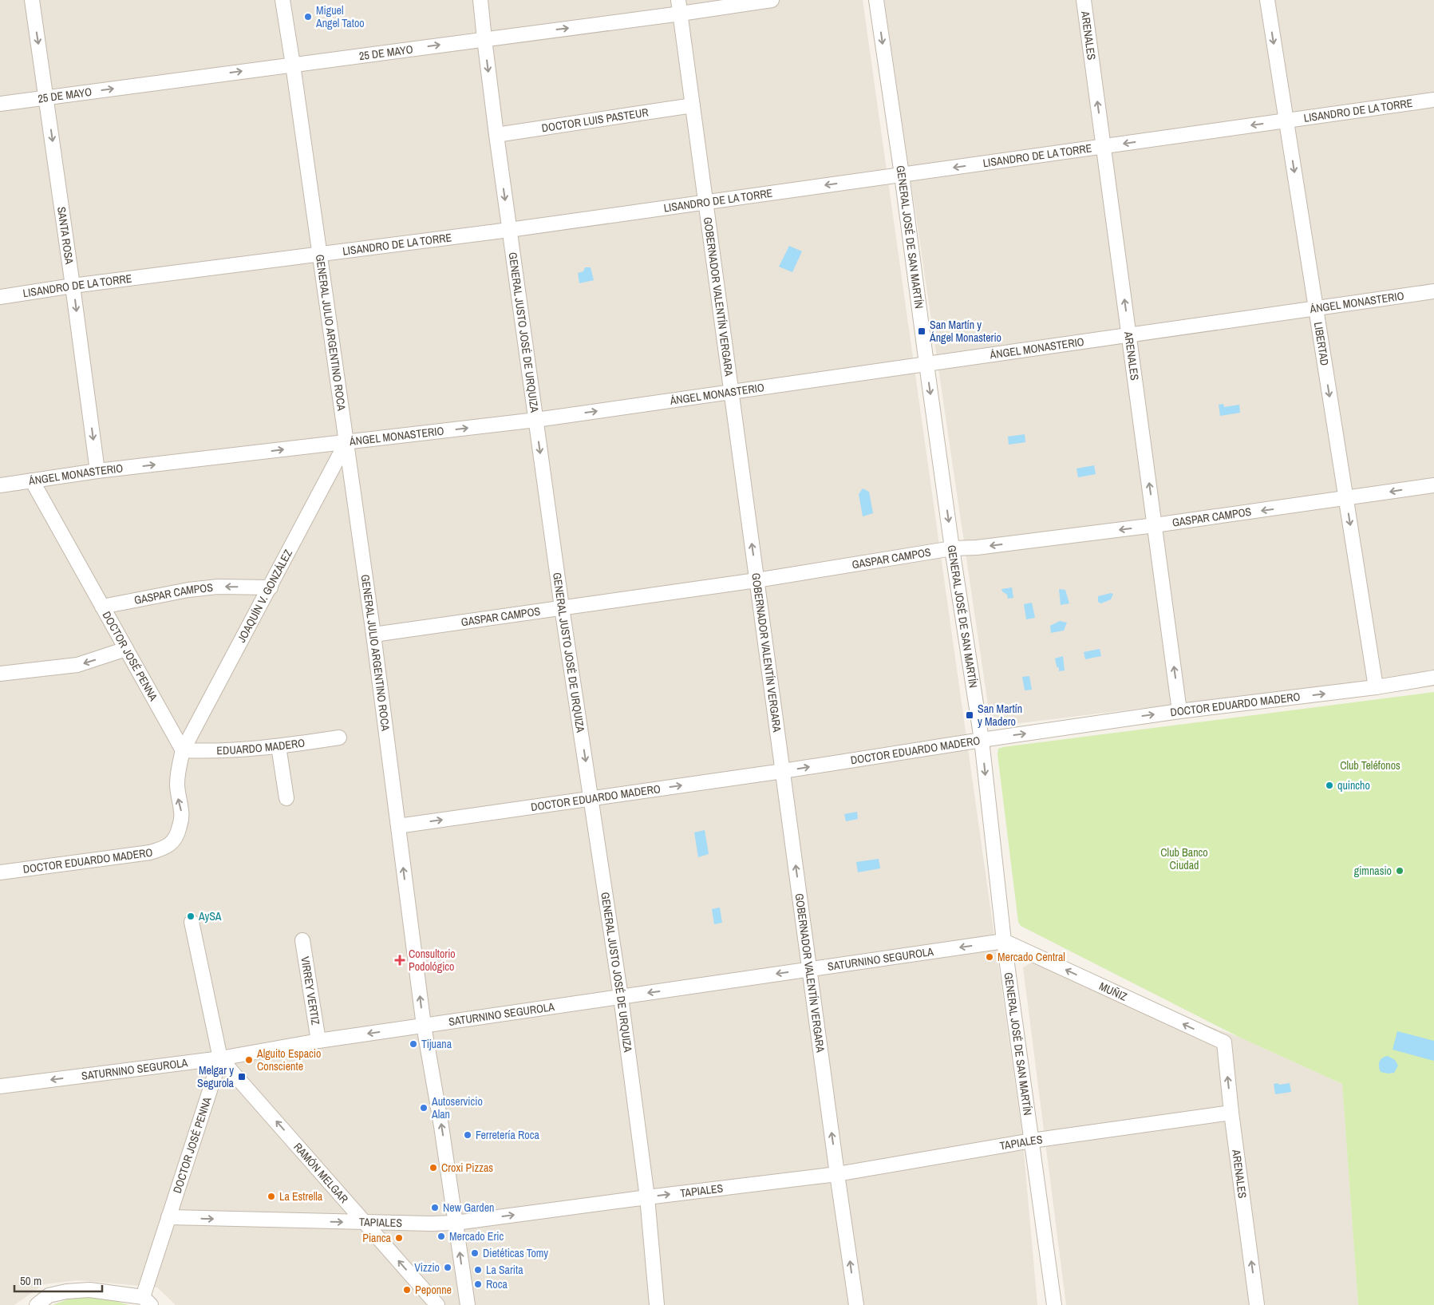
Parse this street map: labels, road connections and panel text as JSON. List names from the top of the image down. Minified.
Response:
{"streets":{"street":["ARENALES","25 DE MAYO","LISANDRO DE LA TORRE","DOCTOR LUIS PASTEUR","SANTA ROSA","GENERAL JOSÉ DE SAN MARTÍN","GOBERNADOR VALENTÍN VERGARA","ÁNGEL MONASTERIO","GENERAL JULIO ARGENTINO ROCA","GENERAL JUSTO JOSÉ DE URQUIZA","LIBERTAD","GASPAR CAMPOS","JOAQUÍN V. GONZÁLEZ","DOCTOR JOSÉ PENNA","DOCTOR EDUARDO MADERO","EDUARDO MADERO","SATURNINO SEGUROLA","VIRREY VERTIZ","MUÑIZ","TAPIALES","RAMÓN MELGAR"]},"crossings":[["ARENALES","LISANDRO DE LA TORRE"],["ARENALES","ÁNGEL MONASTERIO"],["ARENALES","GASPAR CAMPOS"],["ARENALES","DOCTOR EDUARDO MADERO"],["ARENALES","MUÑIZ"],["ARENALES","TAPIALES"],["25 DE MAYO","SANTA ROSA"],["25 DE MAYO","GOBERNADOR VALENTÍN VERGARA"],["25 DE MAYO","GENERAL JULIO ARGENTINO ROCA"],["25 DE MAYO","GENERAL JUSTO JOSÉ DE URQUIZA"],["LISANDRO DE LA TORRE","SANTA ROSA"],["LISANDRO DE LA TORRE","GENERAL JOSÉ DE SAN MARTÍN"],["LISANDRO DE LA TORRE","GOBERNADOR VALENTÍN VERGARA"],["LISANDRO DE LA TORRE","GENERAL JULIO ARGENTINO ROCA"],["LISANDRO DE LA TORRE","GENERAL JUSTO JOSÉ DE URQUIZA"],["LISANDRO DE LA TORRE","LIBERTAD"],["DOCTOR LUIS PASTEUR","GOBERNADOR VALENTÍN VERGARA"],["DOCTOR LUIS PASTEUR","GENERAL JUSTO JOSÉ DE URQUIZA"],["SANTA ROSA","ÁNGEL MONASTERIO"],["GENERAL JOSÉ DE SAN MARTÍN","ÁNGEL MONASTERIO"],["GENERAL JOSÉ DE SAN MARTÍN","GASPAR CAMPOS"],["GENERAL JOSÉ DE SAN MARTÍN","DOCTOR EDUARDO MADERO"],["GENERAL JOSÉ DE SAN MARTÍN","SATURNINO SEGUROLA"],["GENERAL JOSÉ DE SAN MARTÍN","MUÑIZ"],["GENERAL JOSÉ DE SAN MARTÍN","TAPIALES"],["GOBERNADOR VALENTÍN VERGARA","ÁNGEL MONASTERIO"],["GOBERNADOR VALENTÍN VERGARA","GASPAR CAMPOS"],["GOBERNADOR VALENTÍN VERGARA","DOCTOR EDUARDO MADERO"],["GOBERNADOR VALENTÍN VERGARA","SATURNINO SEGUROLA"],["GOBERNADOR VALENTÍN VERGARA","TAPIALES"],["ÁNGEL MONASTERIO","GENERAL JULIO ARGENTINO ROCA"],["ÁNGEL MONASTERIO","GENERAL JUSTO JOSÉ DE URQUIZA"],["ÁNGEL MONASTERIO","LIBERTAD"],["ÁNGEL MONASTERIO","JOAQUÍN V. GONZÁLEZ"],["ÁNGEL MONASTERIO","DOCTOR JOSÉ PENNA"],["GENERAL JULIO ARGENTINO ROCA","GASPAR CAMPOS"],["GENERAL JULIO ARGENTINO ROCA","JOAQUÍN V. GONZÁLEZ"],["GENERAL JULIO ARGENTINO ROCA","DOCTOR EDUARDO MADERO"],["GENERAL JULIO ARGENTINO ROCA","SATURNINO SEGUROLA"],["GENERAL JULIO ARGENTINO ROCA","TAPIALES"],["GENERAL JUSTO JOSÉ DE URQUIZA","GASPAR CAMPOS"],["GENERAL JUSTO JOSÉ DE URQUIZA","DOCTOR EDUARDO MADERO"],["GENERAL JUSTO JOSÉ DE URQUIZA","SATURNINO SEGUROLA"],["GENERAL JUSTO JOSÉ DE URQUIZA","TAPIALES"],["LIBERTAD","GASPAR CAMPOS"],["LIBERTAD","DOCTOR EDUARDO MADERO"],["GASPAR CAMPOS","JOAQUÍN V. GONZÁLEZ"],["GASPAR CAMPOS","DOCTOR JOSÉ PENNA"],["JOAQUÍN V. GONZÁLEZ","DOCTOR JOSÉ PENNA"],["JOAQUÍN V. GONZÁLEZ","DOCTOR EDUARDO MADERO"],["JOAQUÍN V. GONZÁLEZ","EDUARDO MADERO"],["DOCTOR JOSÉ PENNA","DOCTOR EDUARDO MADERO"],["DOCTOR JOSÉ PENNA","EDUARDO MADERO"],["DOCTOR JOSÉ PENNA","SATURNINO SEGUROLA"],["DOCTOR JOSÉ PENNA","TAPIALES"],["DOCTOR JOSÉ PENNA","RAMÓN MELGAR"],["DOCTOR EDUARDO MADERO","EDUARDO MADERO"],["SATURNINO SEGUROLA","VIRREY VERTIZ"],["SATURNINO SEGUROLA","MUÑIZ"],["SATURNINO SEGUROLA","RAMÓN MELGAR"],["TAPIALES","RAMÓN MELGAR"]],"one_way":["ARENALES","25 DE MAYO","LISANDRO DE LA TORRE","SANTA ROSA","GENERAL JOSÉ DE SAN MARTÍN","GOBERNADOR VALENTÍN VERGARA","ÁNGEL MONASTERIO","GENERAL JULIO ARGENTINO ROCA","GENERAL JUSTO JOSÉ DE URQUIZA","LIBERTAD","GASPAR CAMPOS","DOCTOR EDUARDO MADERO","SATURNINO SEGUROLA","MUÑIZ","TAPIALES","RAMÓN MELGAR"],"parks":["Club Teléfonos","Club Banco Ciudad"],"places":{"other":["Miguel Angel Tatoo","quincho","gimnasio","AySA","Mercado Central","Tijuana","Alguito Espacio Consciente","Autoservicio Alan","Ferretería Roca","Croxi Pizzas","La Estrella","New Garden","Mercado Eric","Pianca","Dietéticas Tomy","Vizzio","La Sarita","Roca","Peponne"],"transit":["San Martín y Ángel Monasterio","San Martín y Madero","Melgar y Segurola"],"health":["Consultorio Podológico"]},"scale_bar":"50 m"}
